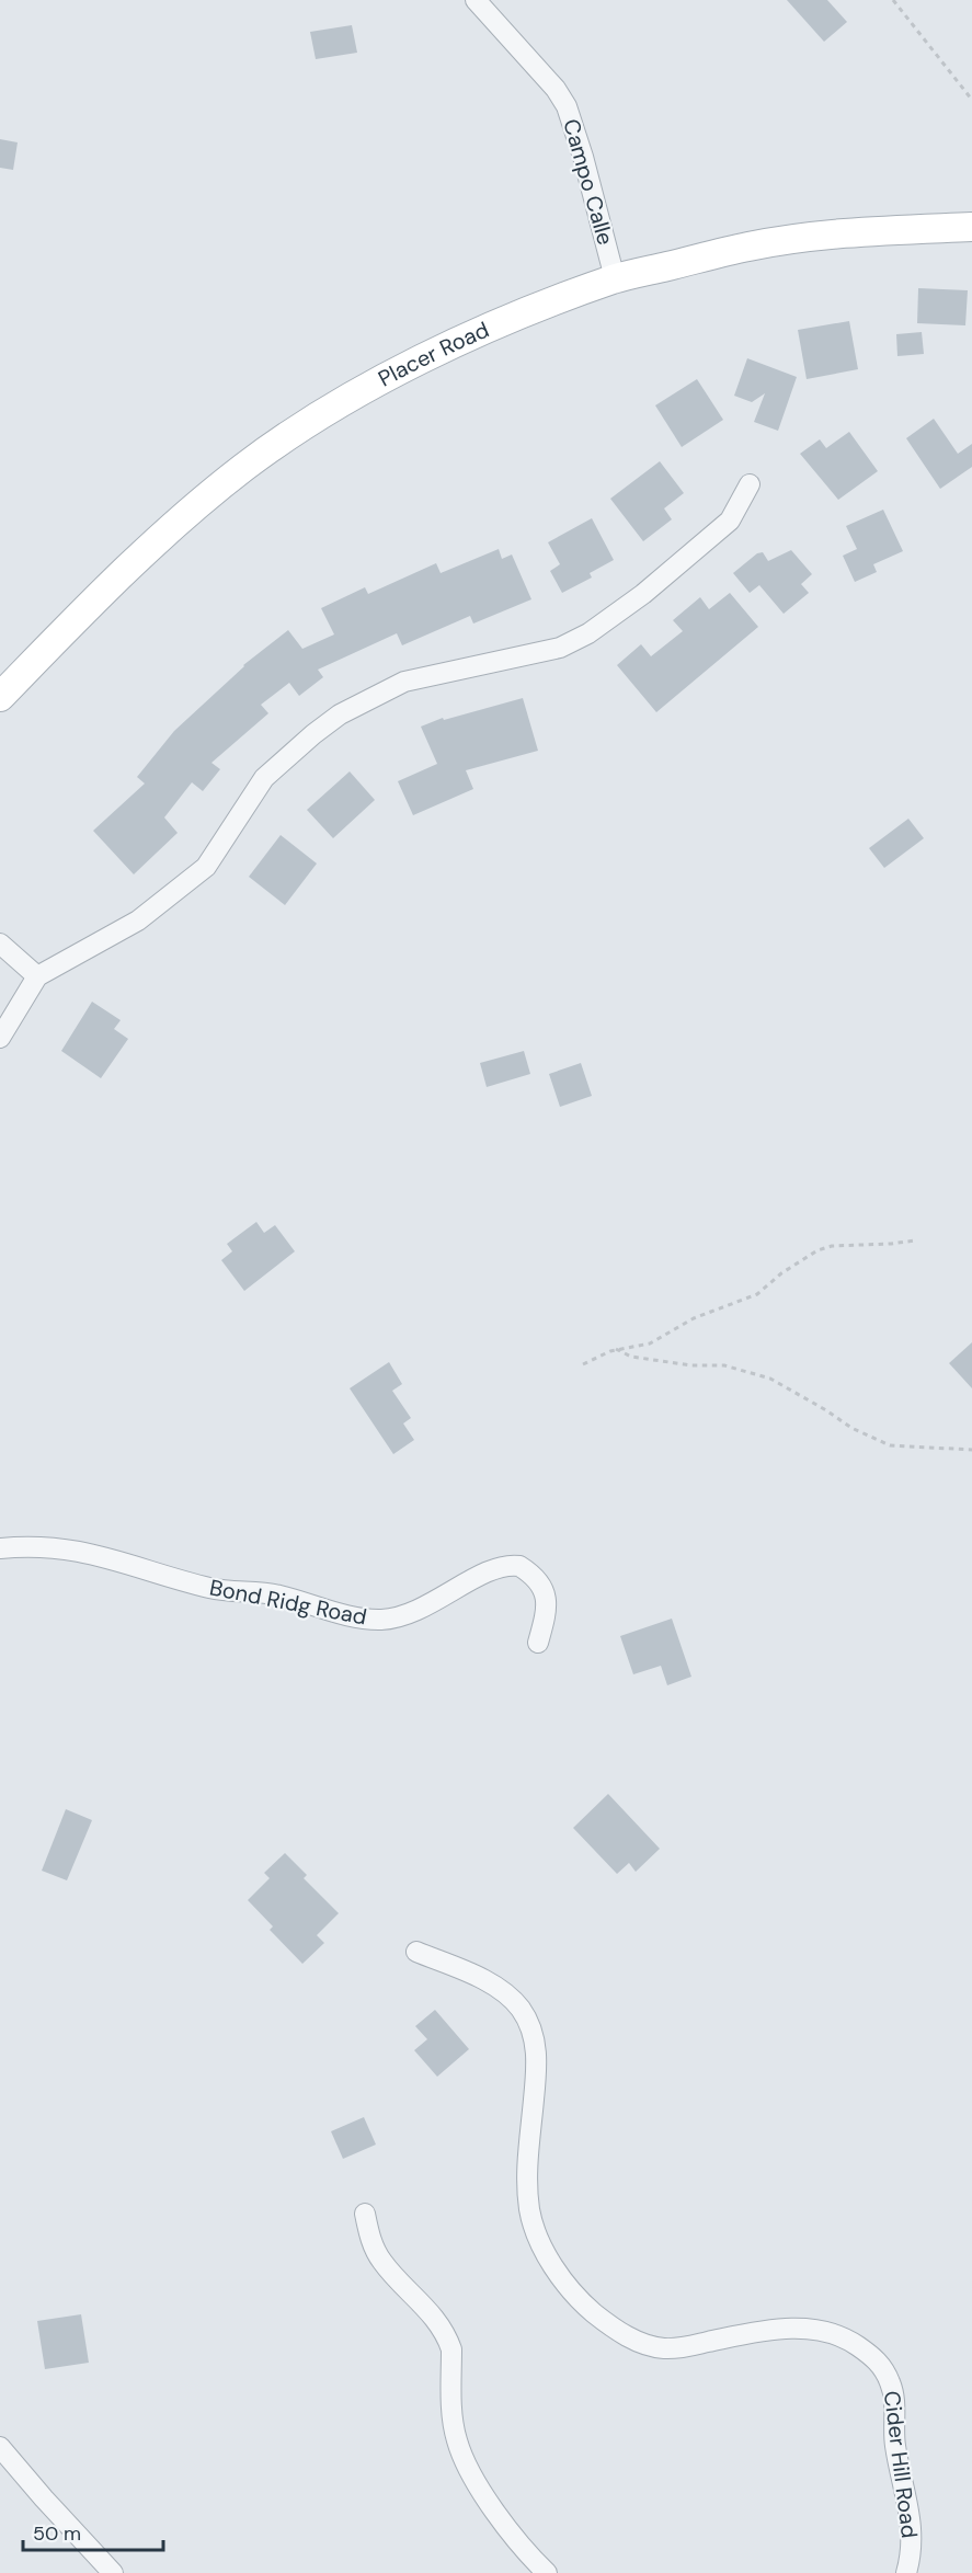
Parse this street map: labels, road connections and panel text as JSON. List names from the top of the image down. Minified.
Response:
{"streets":{"main road":["Placer Road"],"street":["Campo Calle","Bond Ridg Road","Cider Hill Road"]},"crossings":[["Campo Calle","Placer Road"]],"scale_bar":"50 m"}
